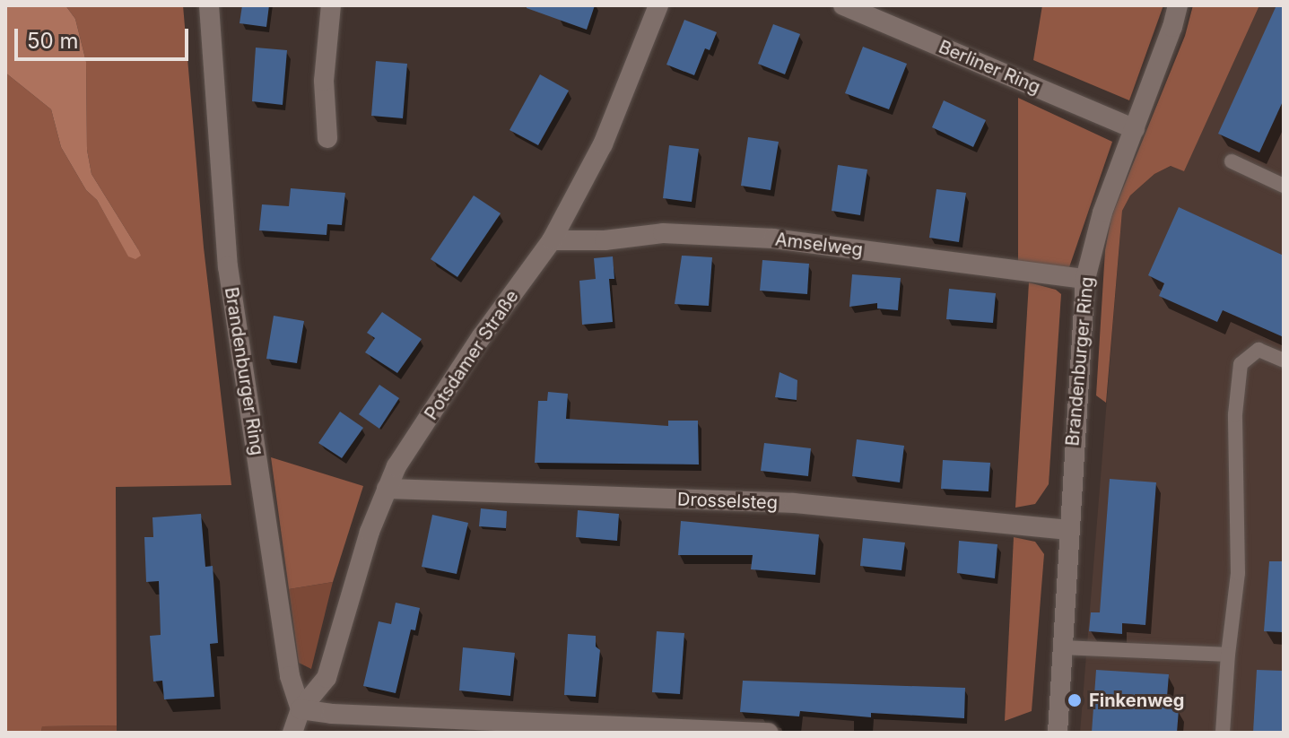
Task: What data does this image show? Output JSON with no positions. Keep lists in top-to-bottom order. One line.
{"streets":{"street":["Berliner Ring","Amselweg","Potsdamer Straße","Brandenburger Ring","Drosselsteg"]},"crossings":[["Berliner Ring","Brandenburger Ring"],["Amselweg","Potsdamer Straße"],["Amselweg","Brandenburger Ring"],["Potsdamer Straße","Brandenburger Ring"],["Potsdamer Straße","Drosselsteg"],["Brandenburger Ring","Drosselsteg"]],"places":["Finkenweg"],"scale_bar":"50 m"}
